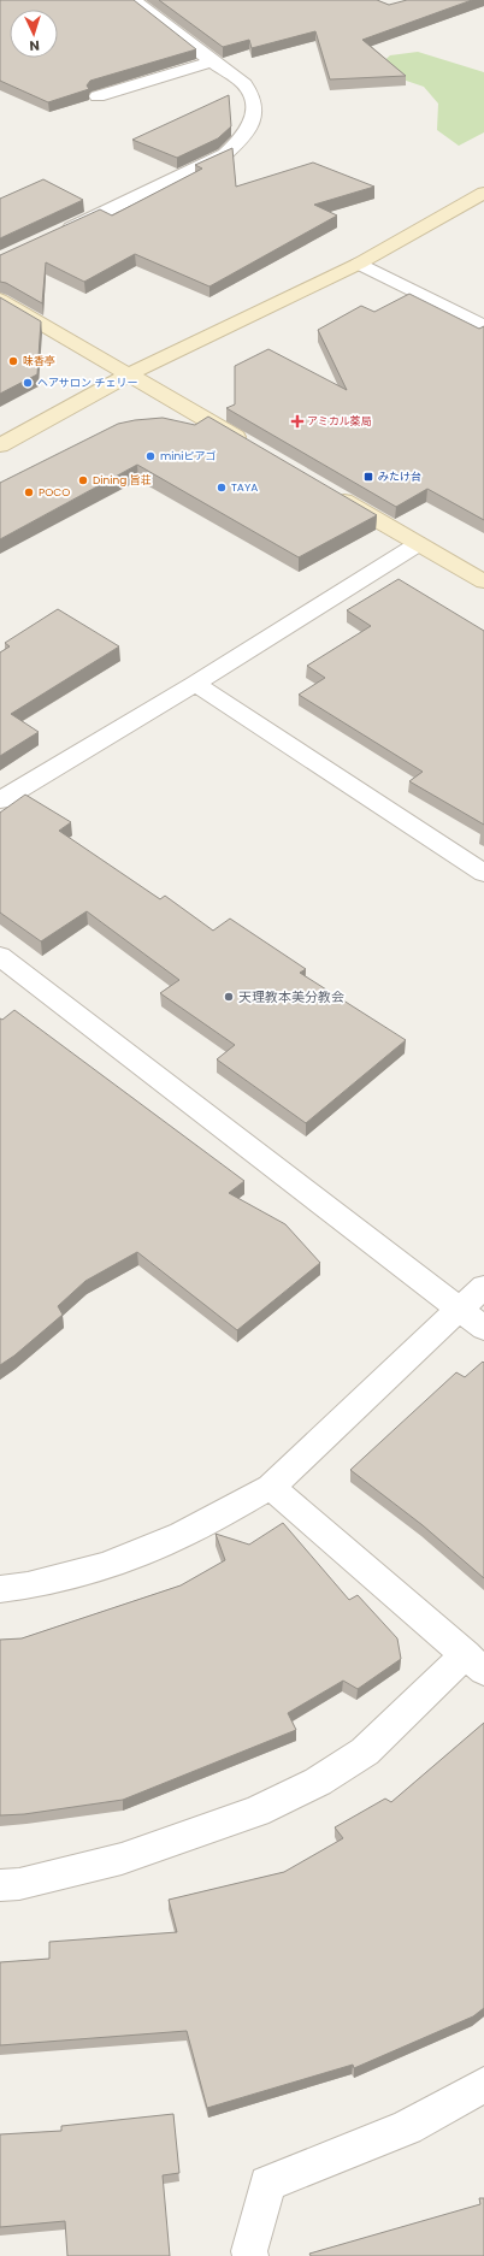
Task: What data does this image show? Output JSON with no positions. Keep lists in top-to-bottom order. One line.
{"places":{"other":["味香亭","ヘアサロン チェリー","miniピアゴ","Dining 旨荘","TAYA","POCO","天理教本美分教会"],"health":["アミカル薬局"],"transit":["みたけ台"]},"north":"bottom"}
